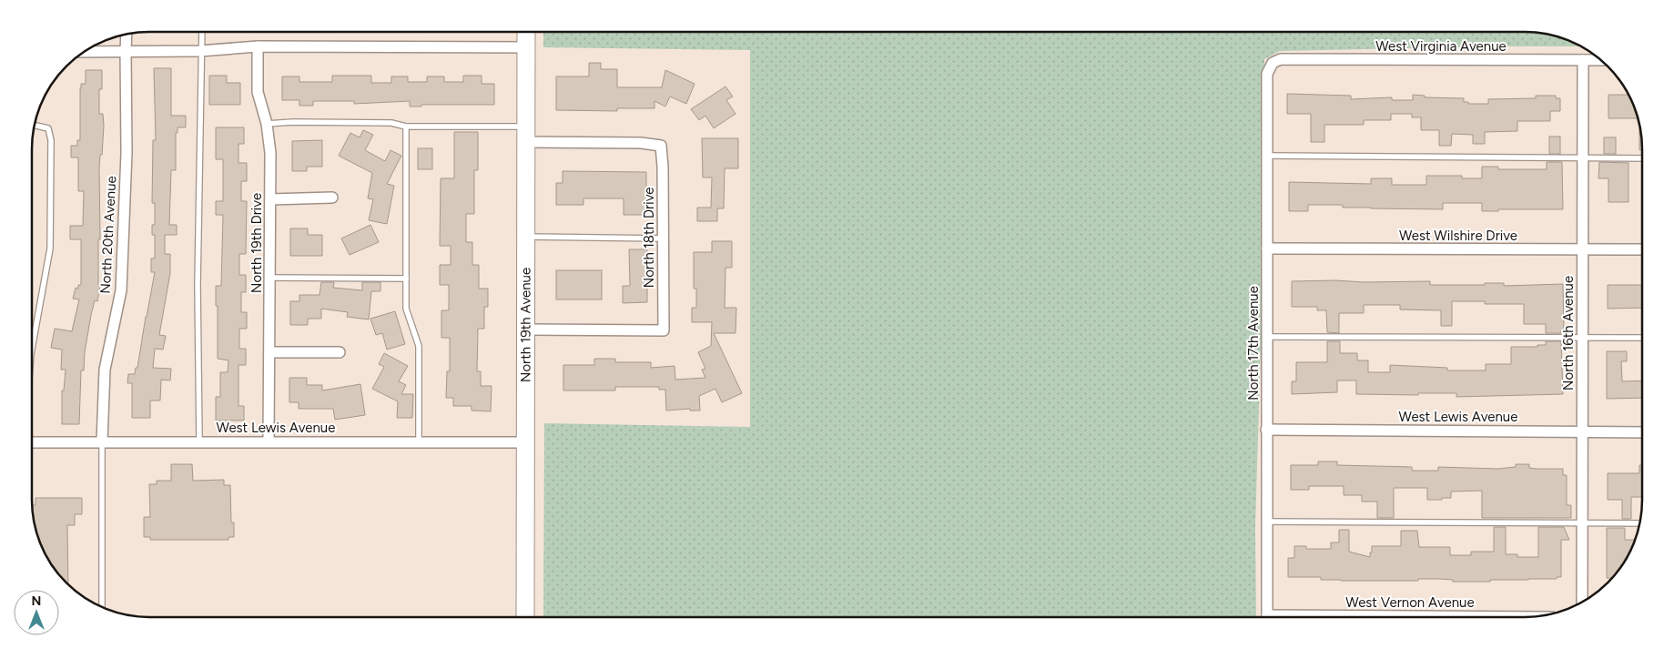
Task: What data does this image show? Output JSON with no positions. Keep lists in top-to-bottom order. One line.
{"streets":{"main road":["North 19th Avenue"],"street":["West Virginia Avenue","North 20th Avenue","West Wilshire Drive","North 18th Drive","North 19th Drive","North 16th Avenue","North 17th Avenue","West Lewis Avenue"]},"crossings":[["West Virginia Avenue","North 16th Avenue"],["West Virginia Avenue","North 17th Avenue"],["North 20th Avenue","West Lewis Avenue"],["West Wilshire Drive","North 16th Avenue"],["West Wilshire Drive","North 17th Avenue"],["North 18th Drive","North 19th Avenue"],["North 19th Drive","West Lewis Avenue"],["North 19th Avenue","West Lewis Avenue"],["North 16th Avenue","West Lewis Avenue"],["North 17th Avenue","West Lewis Avenue"]],"north":"top"}
